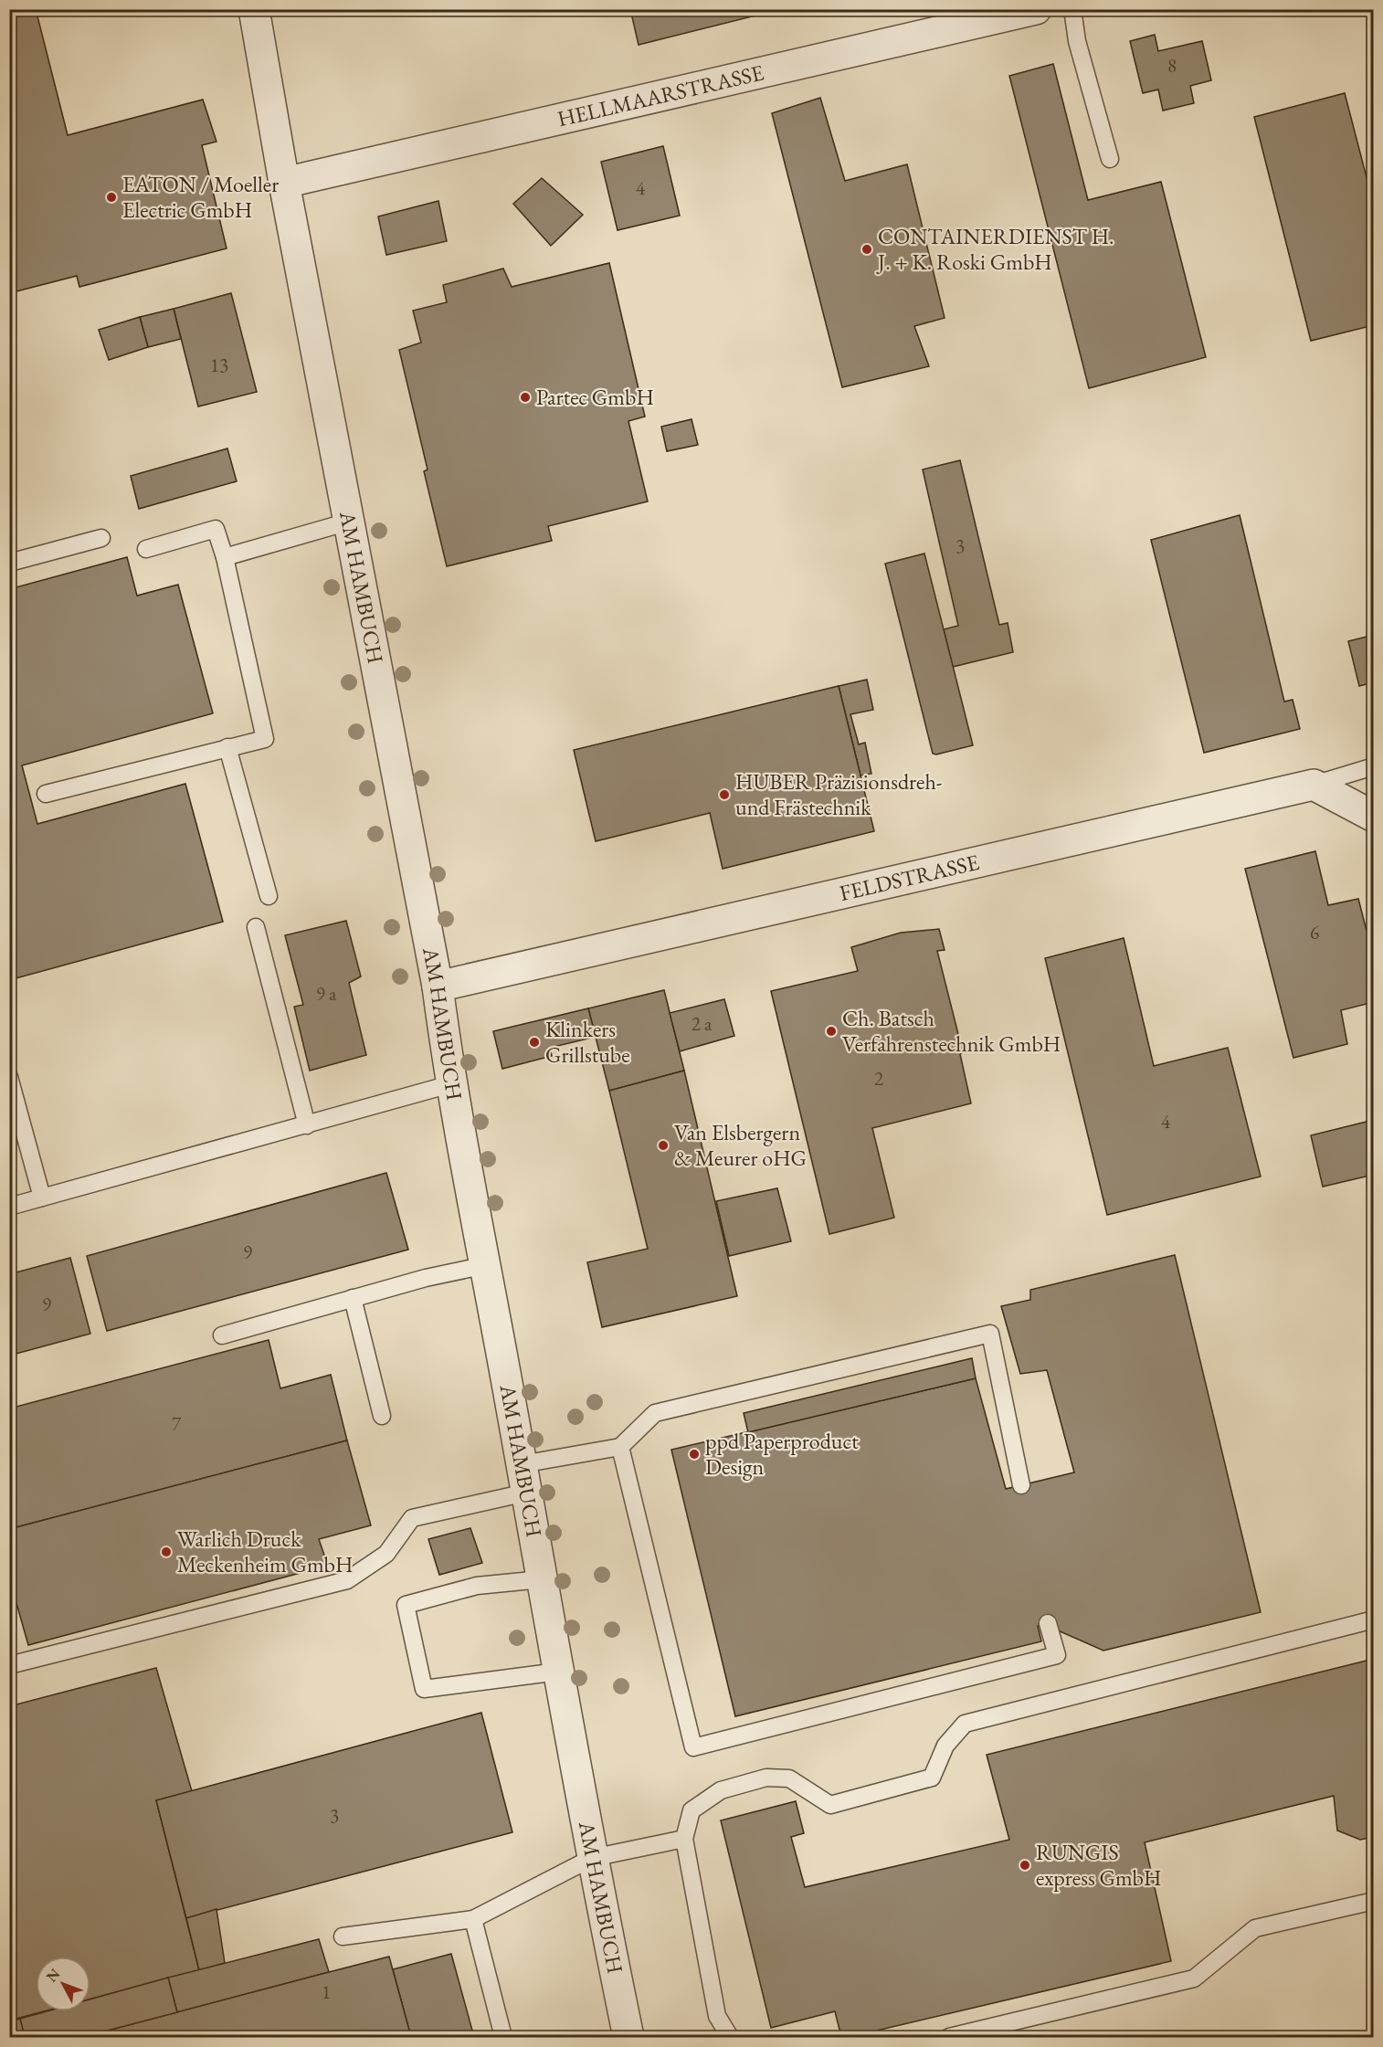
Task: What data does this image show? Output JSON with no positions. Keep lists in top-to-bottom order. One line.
{"streets":{"street":["HELLMAARSTRASSE","AM HAMBUCH","FELDSTRASSE"]},"crossings":[["HELLMAARSTRASSE","AM HAMBUCH"],["AM HAMBUCH","FELDSTRASSE"]],"places":["EATON / Moeller Electric GmbH","CONTAINERDIENST H. J. + K. Roski GmbH","Partec GmbH","HUBER Präzisionsdreh- und Frästechnik","Ch. Batsch Verfahrenstechnik GmbH","Klinkers Grillstube","Van Elsbergern & Meurer oHG","ppd Paperproduct Design","Warlich Druck Meckenheim GmbH","RUNGIS express GmbH"],"house_numbers":["8","4","13","3","6","9 a","2 a","2","4","9","9","7","3","1"],"north":"top left"}
